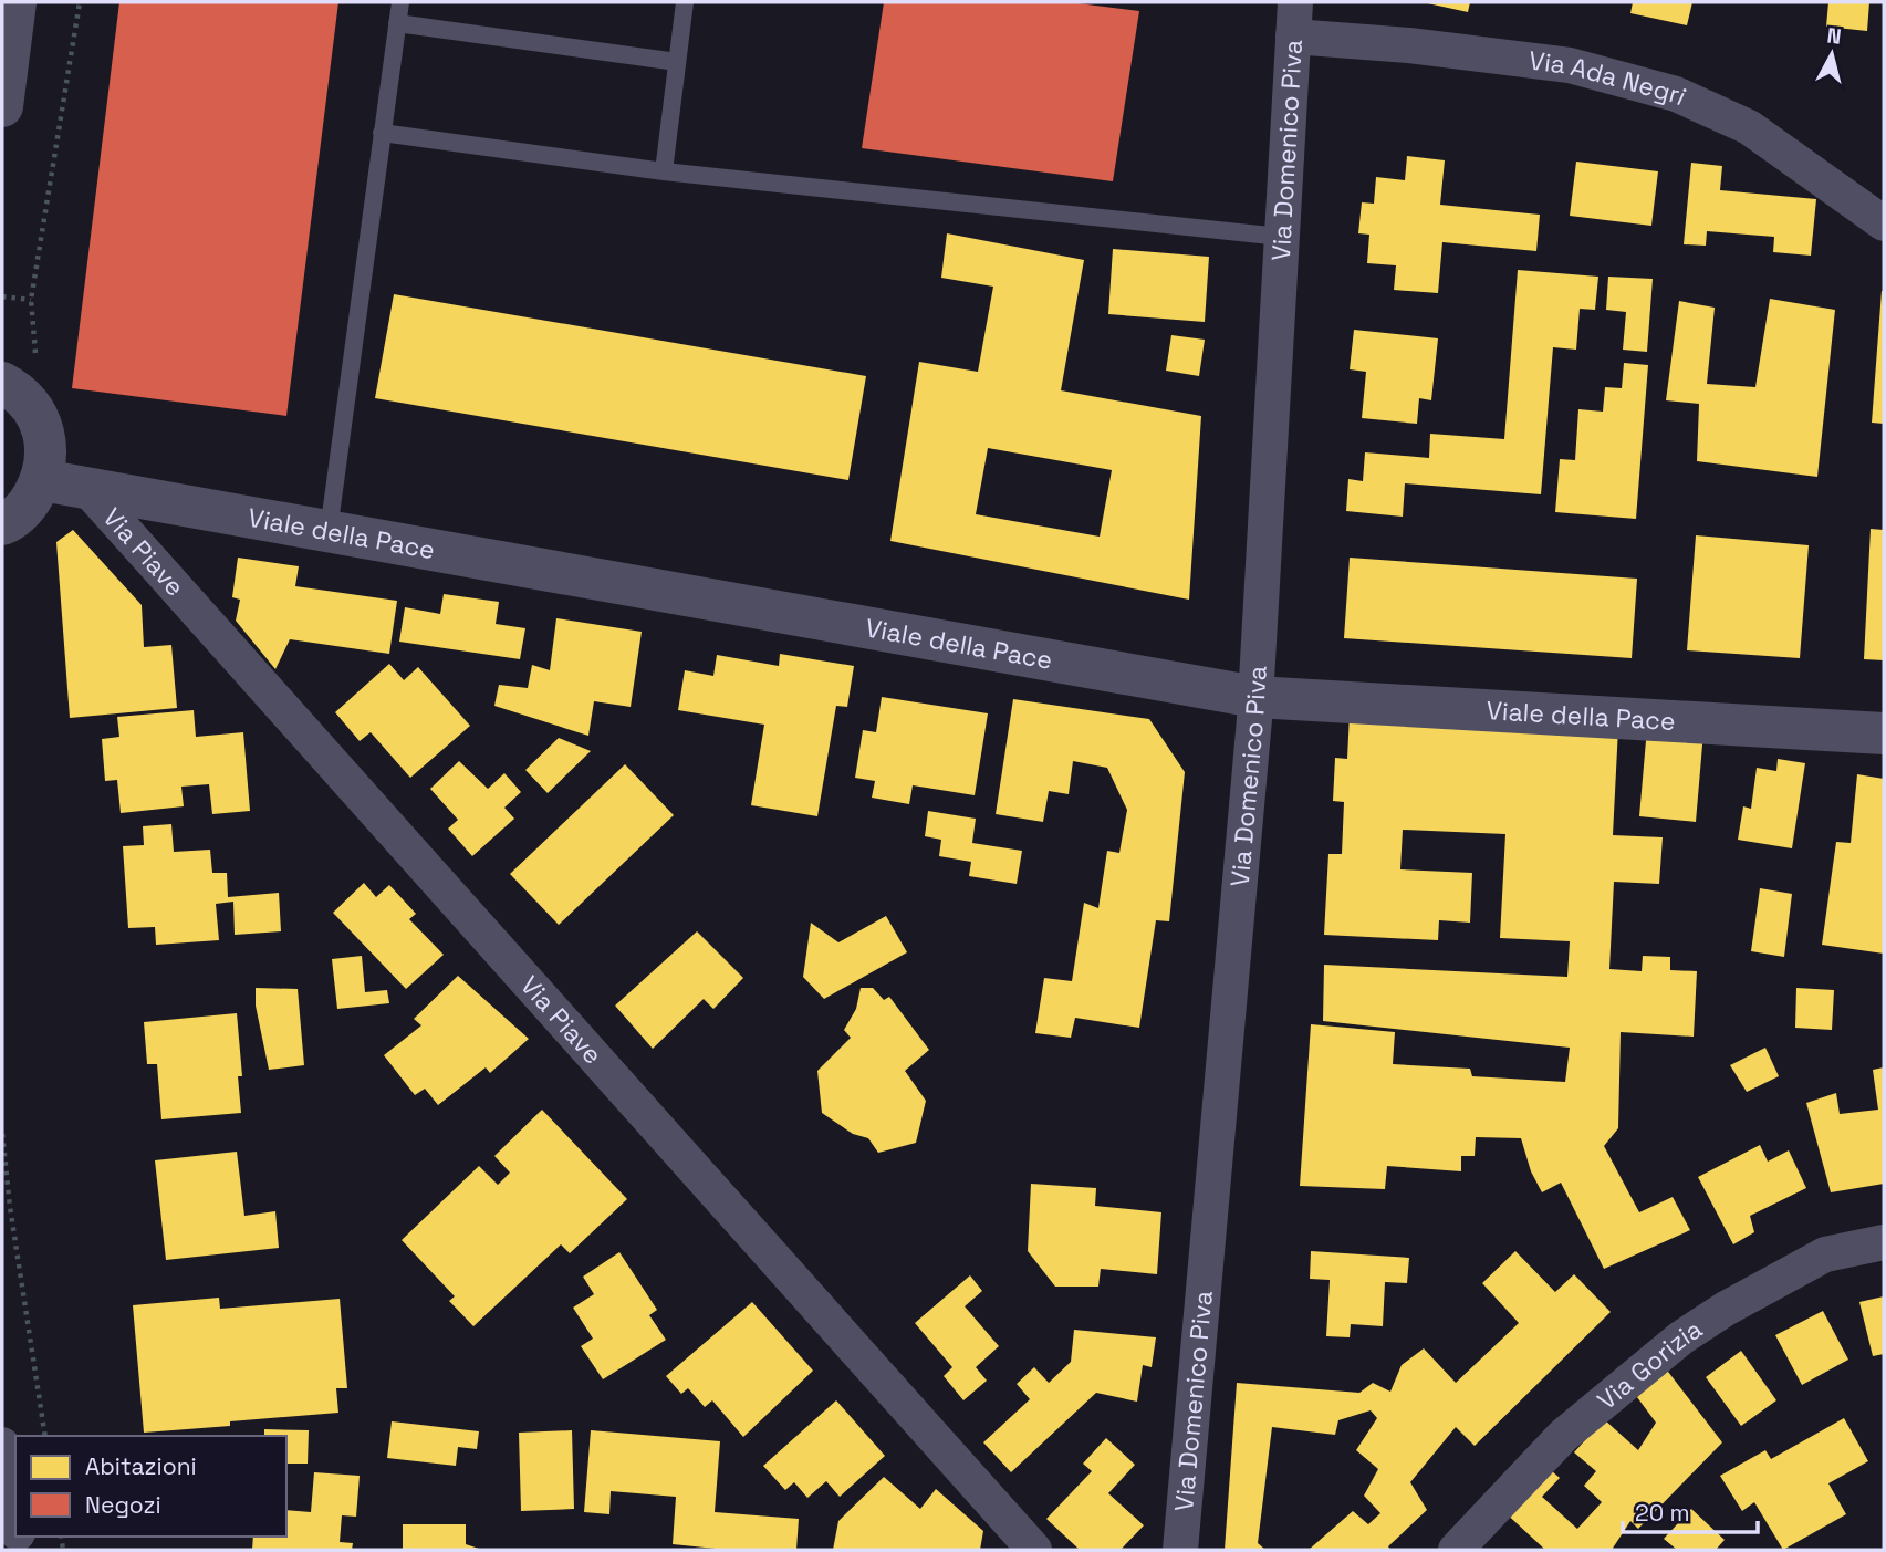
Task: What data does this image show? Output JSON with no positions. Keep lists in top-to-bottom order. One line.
{"streets":{"street":["Via Ada Negri","Via Domenico Piva","Viale della Pace","Via Piave","Via Gorizia"]},"crossings":[["Via Ada Negri","Via Domenico Piva"],["Via Domenico Piva","Viale della Pace"],["Viale della Pace","Via Piave"]],"legend":["Abitazioni","Negozi"],"scale_bar":"20 m","north":"top"}
